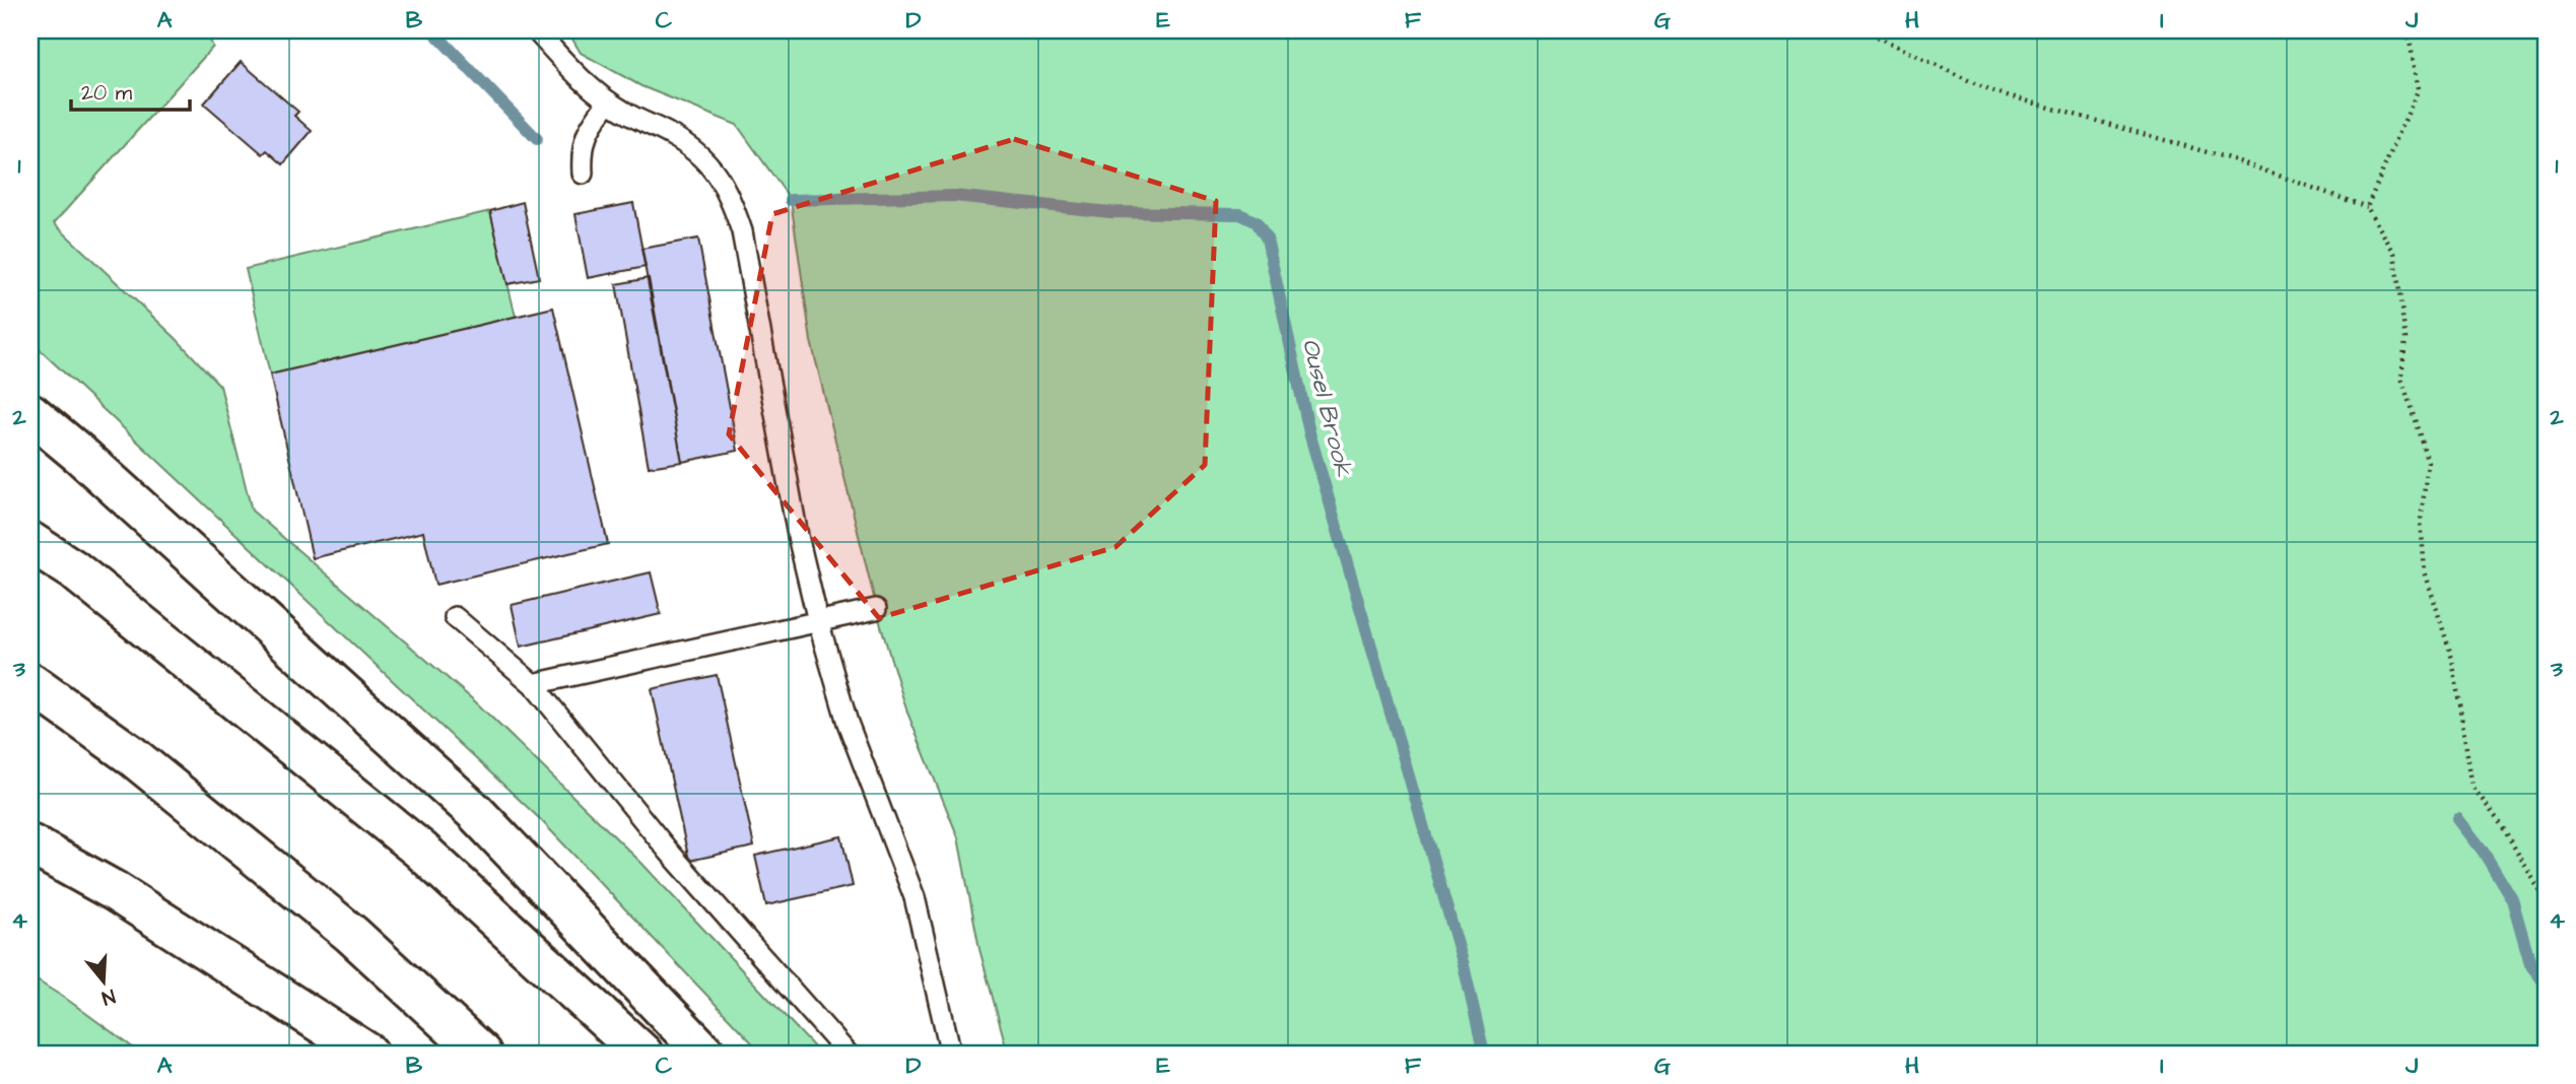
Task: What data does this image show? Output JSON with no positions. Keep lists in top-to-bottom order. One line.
{"water":["Ousel Brook"],"scale_bar":"20 m","north":"bottom","grid":{"columns":["A","B","C","D","E","F","G","H","I","J"],"rows":["1","2","3","4"]}}
